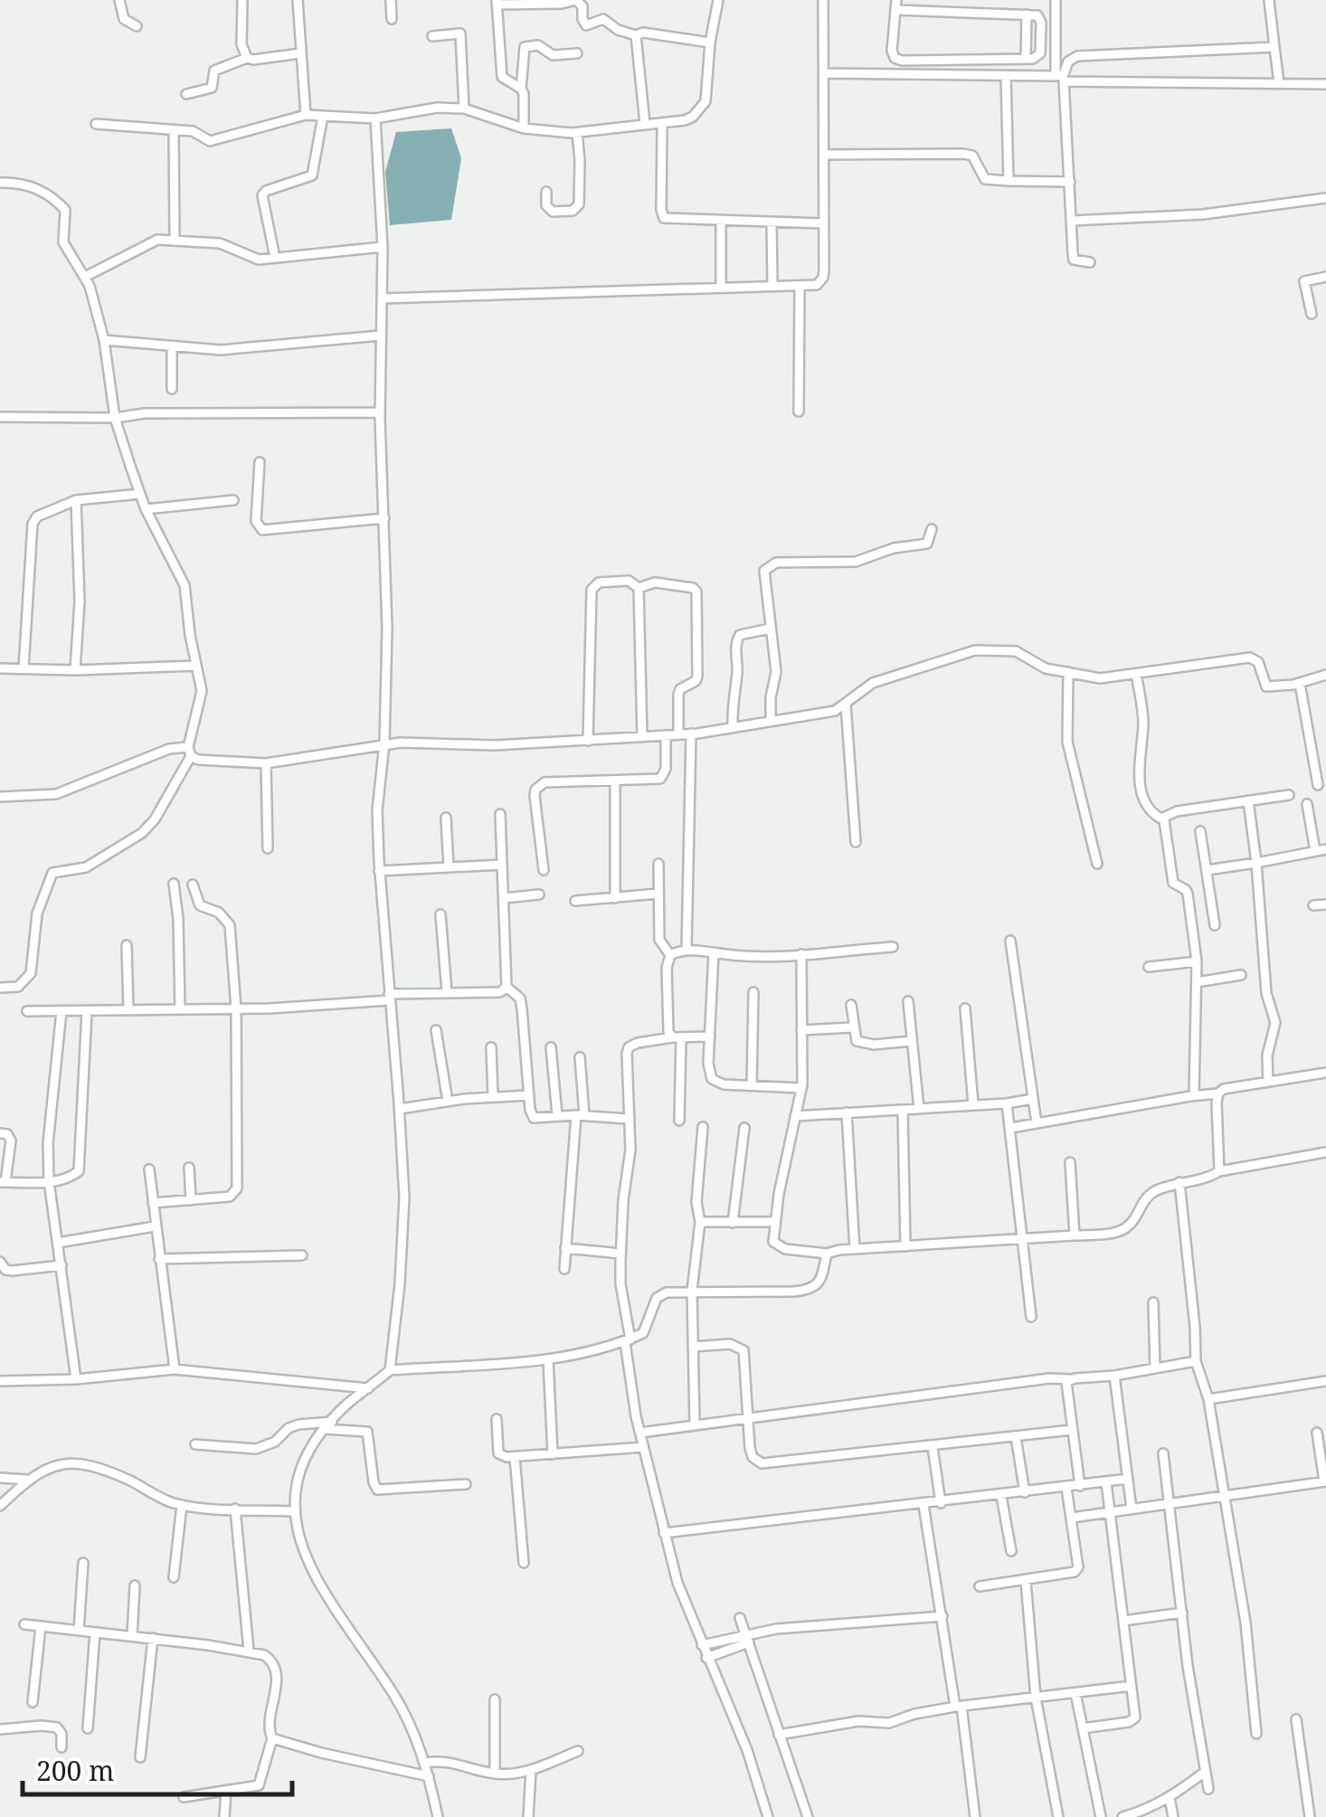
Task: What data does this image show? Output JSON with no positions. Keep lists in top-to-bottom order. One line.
{"scale_bar":"200 m"}
